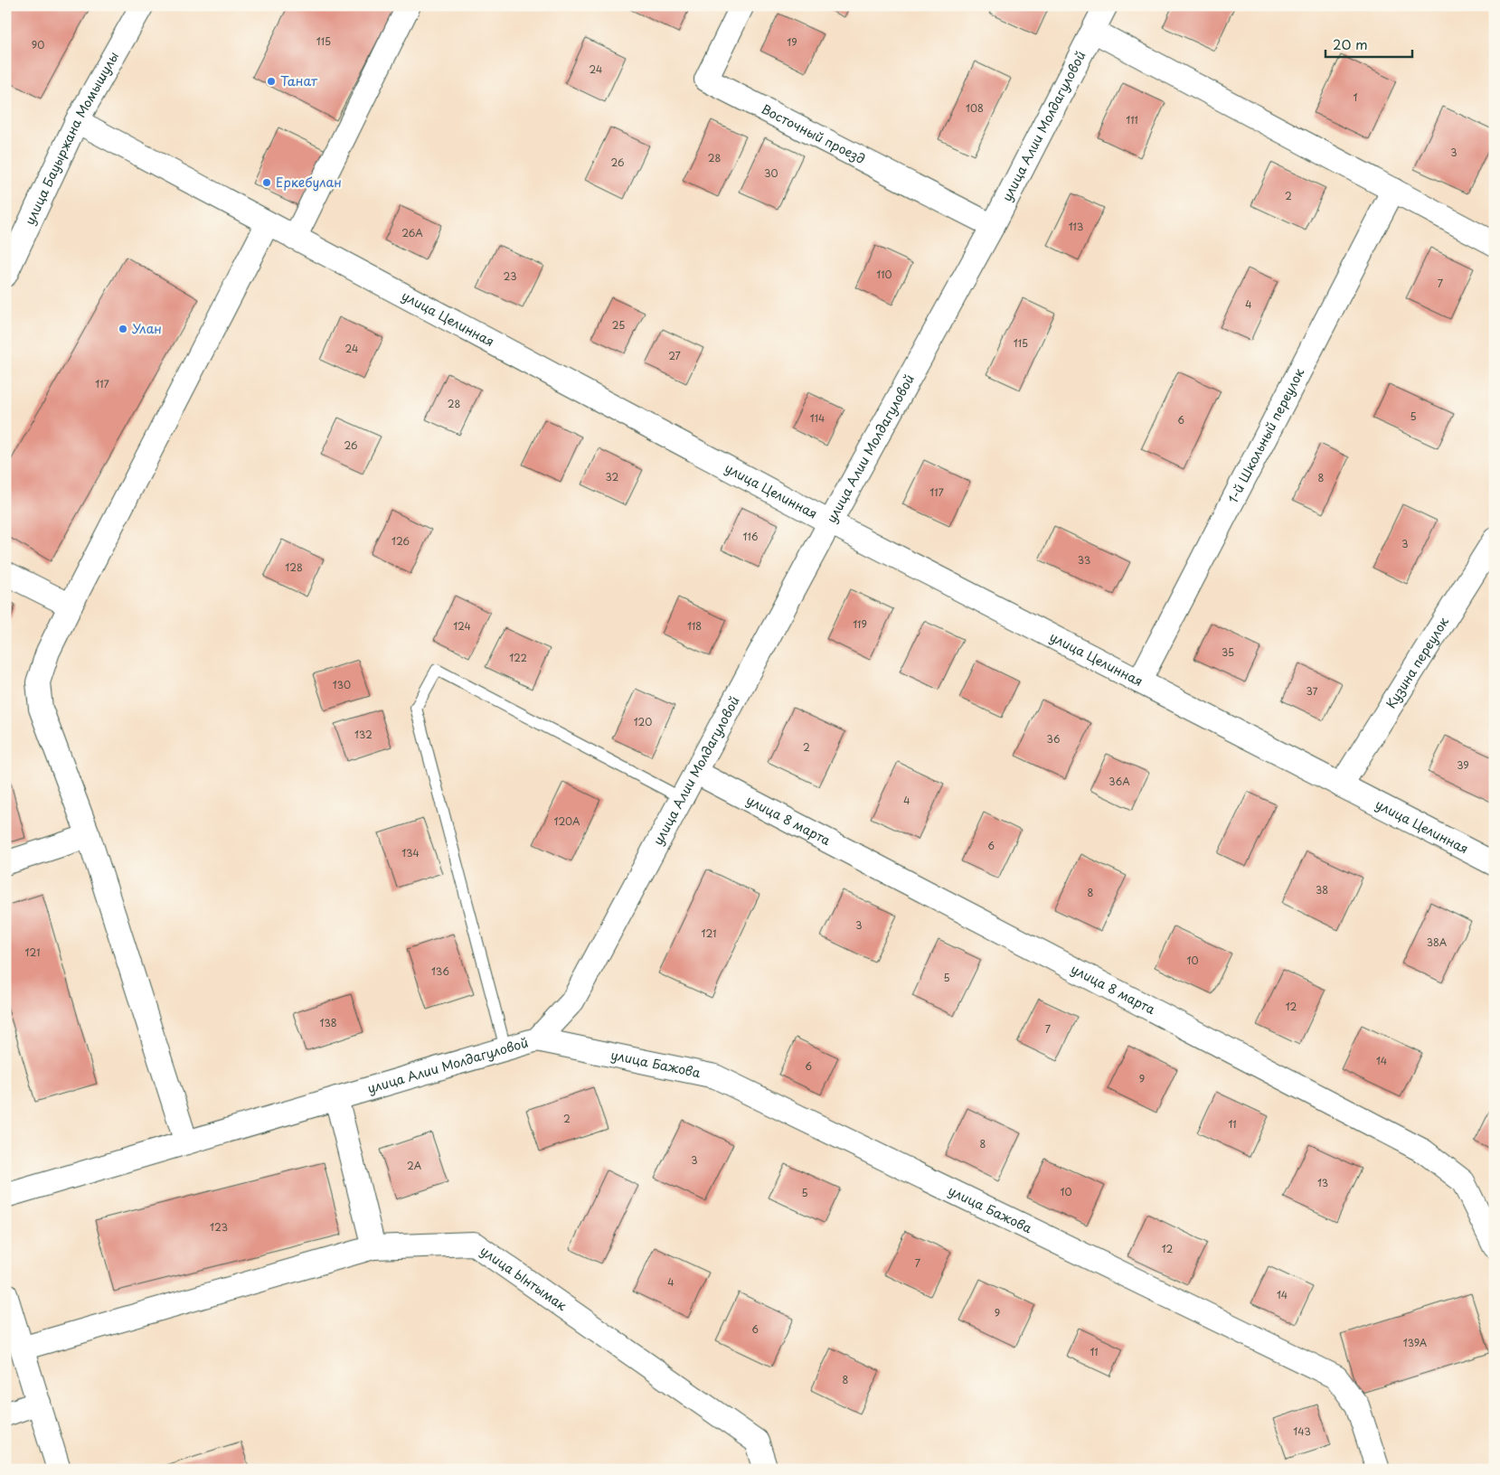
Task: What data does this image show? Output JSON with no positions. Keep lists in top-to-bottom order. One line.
{"streets":{"street":["улица Алии Молдагуловой","Восточный проезд","улица Бауыржана Момышулы","улица Целинная","1-й Школьный переулок","Кузина переулок","улица 8 марта","улица Бажова","улица Ынтымак"]},"crossings":[["улица Алии Молдагуловой","Восточный проезд"],["улица Алии Молдагуловой","улица Целинная"],["улица Алии Молдагуловой","улица 8 марта"],["улица Алии Молдагуловой","улица Бажова"],["улица Бауыржана Момышулы","улица Целинная"],["улица Целинная","1-й Школьный переулок"],["улица Целинная","Кузина переулок"]],"places":["Танат","Еркебулан","Улан"],"house_numbers":["115","19","90","24","1","108","111","3","28","26","30","2","113","26А","110","23","7","4","25","115","24","27","117","28","5","114","6","26","32","8","117","116","126","3","33","128","119","124","118","35","122","130","37","120","132","36","2","39","36А","4","120А","6","134","38","8","3","121","38А","121","10","136","5","12","138","7","14","6","9","2","11","8","3","2А","13","10","5","123","12","7","4","14","9","6","139А","11","8","143"],"scale_bar":"20 m"}
